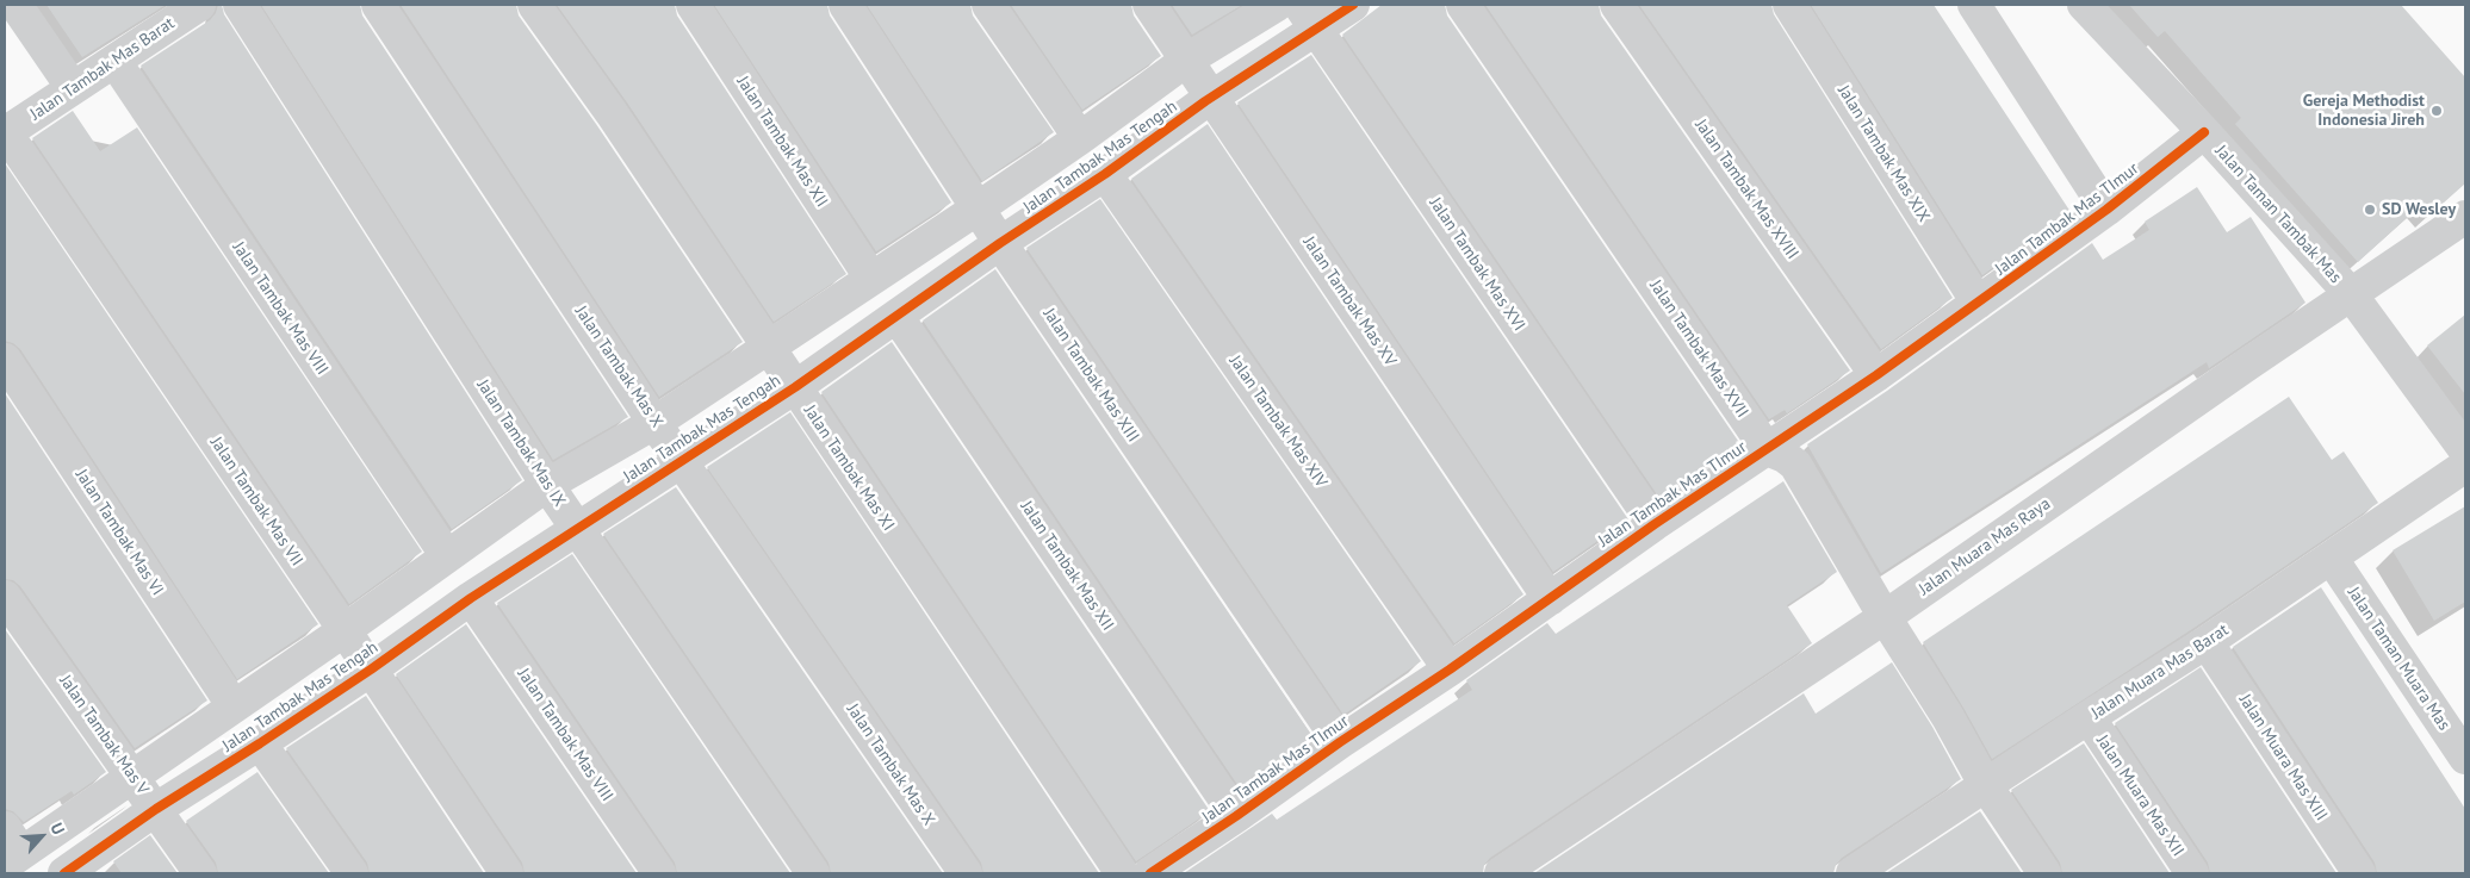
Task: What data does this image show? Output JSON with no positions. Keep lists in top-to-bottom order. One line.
{"streets":{"street":["Jalan Tambak Mas Barat","Jalan Tambak Mas XII","Jalan Tambak Mas XIX","Jalan Tambak Mas Tengah","Jalan Tambak Mas XVIII","Jalan Taman Tambak Mas","Jalan Tambak Mas TImur","Jalan Tambak Mas XVI","Jalan Tambak Mas XV","Jalan Tambak Mas VIII","Jalan Tambak Mas XVII","Jalan Tambak Mas X","Jalan Tambak Mas XIII","Jalan Tambak Mas XIV","Jalan Tambak Mas IX","Jalan Tambak Mas XI","Jalan Tambak Mas VII","Jalan Tambak Mas VI","Jalan Muara Mas Raya","Jalan Taman Muara Mas","Jalan Muara Mas Barat","Jalan Tambak Mas V","Jalan Muara Mas XIII","Jalan Muara Mas XII"]},"crossings":[["Jalan Tambak Mas Barat","Jalan Tambak Mas VIII"],["Jalan Tambak Mas Barat","Jalan Tambak Mas VII"],["Jalan Tambak Mas XII","Jalan Tambak Mas Tengah"],["Jalan Tambak Mas XII","Jalan Tambak Mas TImur"],["Jalan Tambak Mas XIX","Jalan Tambak Mas TImur"],["Jalan Tambak Mas Tengah","Jalan Tambak Mas XVI"],["Jalan Tambak Mas Tengah","Jalan Tambak Mas XV"],["Jalan Tambak Mas Tengah","Jalan Tambak Mas VIII"],["Jalan Tambak Mas Tengah","Jalan Tambak Mas X"],["Jalan Tambak Mas Tengah","Jalan Tambak Mas XIII"],["Jalan Tambak Mas Tengah","Jalan Tambak Mas XIV"],["Jalan Tambak Mas Tengah","Jalan Tambak Mas IX"],["Jalan Tambak Mas Tengah","Jalan Tambak Mas XI"],["Jalan Tambak Mas Tengah","Jalan Tambak Mas VII"],["Jalan Tambak Mas Tengah","Jalan Tambak Mas VI"],["Jalan Tambak Mas Tengah","Jalan Tambak Mas V"],["Jalan Tambak Mas XVIII","Jalan Tambak Mas TImur"],["Jalan Taman Tambak Mas","Jalan Tambak Mas TImur"],["Jalan Taman Tambak Mas","Jalan Muara Mas Raya"],["Jalan Tambak Mas TImur","Jalan Tambak Mas XVI"],["Jalan Tambak Mas TImur","Jalan Tambak Mas XV"],["Jalan Tambak Mas TImur","Jalan Tambak Mas XVII"],["Jalan Tambak Mas TImur","Jalan Tambak Mas XIII"],["Jalan Tambak Mas TImur","Jalan Tambak Mas XIV"],["Jalan Tambak Mas XVII","Jalan Muara Mas Raya"],["Jalan Tambak Mas XVII","Jalan Muara Mas Barat"],["Jalan Taman Muara Mas","Jalan Muara Mas Barat"],["Jalan Muara Mas Barat","Jalan Muara Mas XIII"],["Jalan Muara Mas Barat","Jalan Muara Mas XII"]],"places":["Gereja Methodist Indonesia Jireh","SD Wesley"],"north":"top right"}
